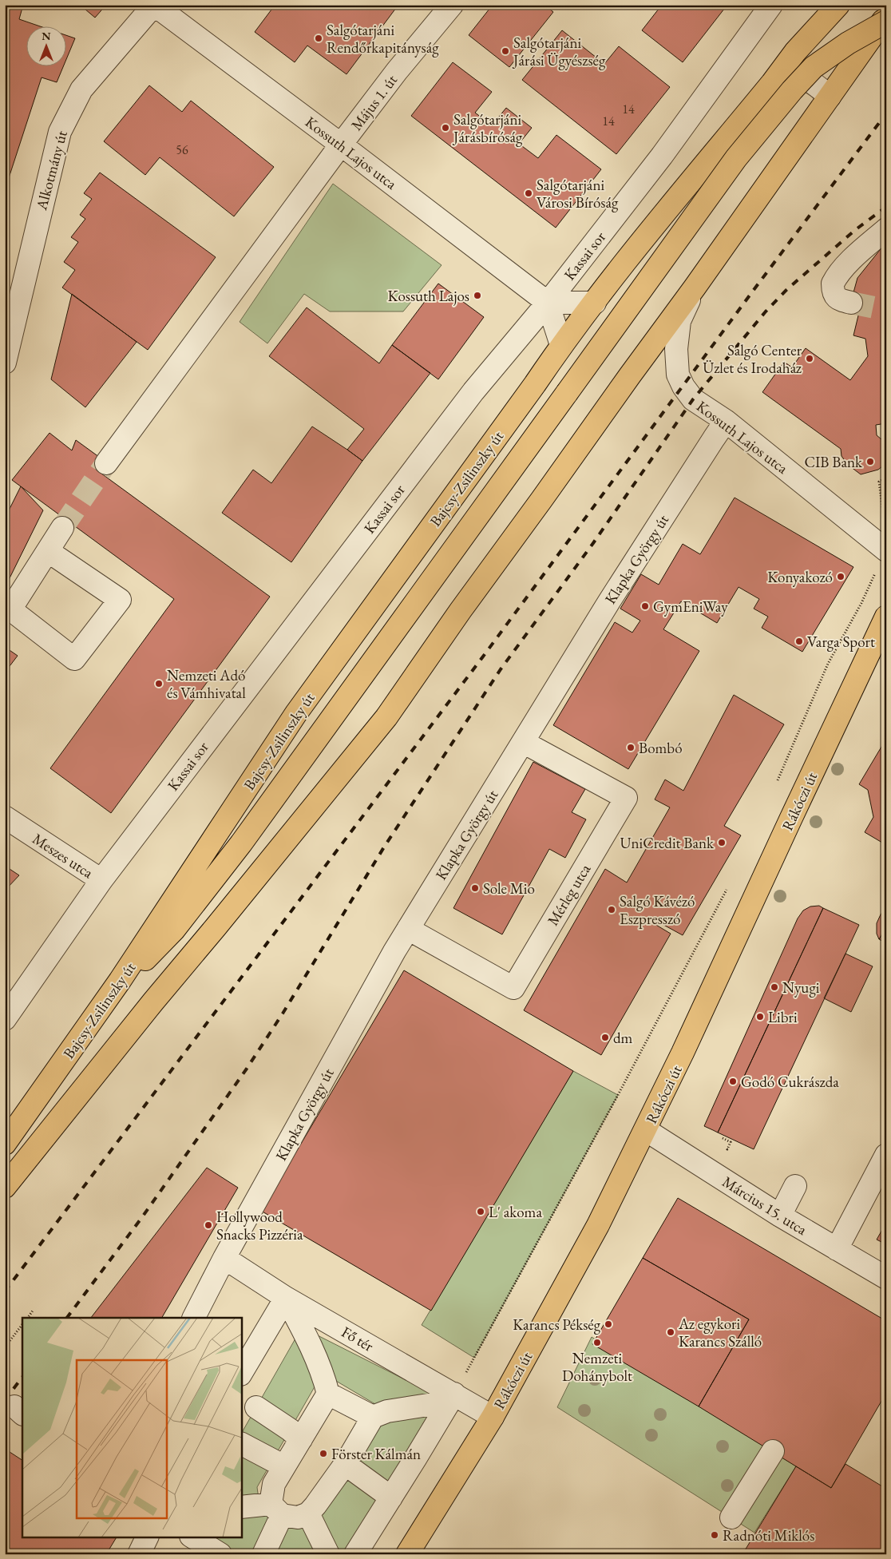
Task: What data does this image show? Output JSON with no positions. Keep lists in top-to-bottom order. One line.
{"streets":{"main road":["Bajcsy-Zsilinszky út","Rákóczi út"],"street":["Május 1. út","Kossuth Lajos utca","Alkotmány út","Kassai sor","Klapka György út","Meszes utca","Mérleg utca","Március 15. utca","Fő tér"]},"crossings":[["Május 1. út","Kossuth Lajos utca"],["Kossuth Lajos utca","Alkotmány út"],["Kossuth Lajos utca","Kassai sor"],["Kossuth Lajos utca","Klapka György út"],["Kassai sor","Meszes utca"],["Klapka György út","Mérleg utca"],["Klapka György út","Fő tér"],["Rákóczi út","Március 15. utca"],["Rákóczi út","Fő tér"]],"places":["Salgótarjáni Rendőrkapitányság","Salgótarjáni Járási Ügyészség","Salgótarjáni Járásbíróság","Salgótarjáni Városi Bíróság","Kossuth Lajos","Salgó Center Üzlet és Irodaház","CIB Bank","Konyakozó","GymEniWay","Varga Sport","Nemzeti Adó és Vámhivatal","Bombó","UniCredit Bank","Sole Mio","Salgó Kávézó Eszpresszó","Nyugi","Libri","dm","Godó Cukrászda","L' akoma","Hollywood Snacks Pizzéria","Karancs Pékség","Az egykori Karancs Szálló","Nemzeti Dohánybolt","Förster Kálmán","Radnóti Miklós"],"house_numbers":["14","14","56"],"north":"top"}
